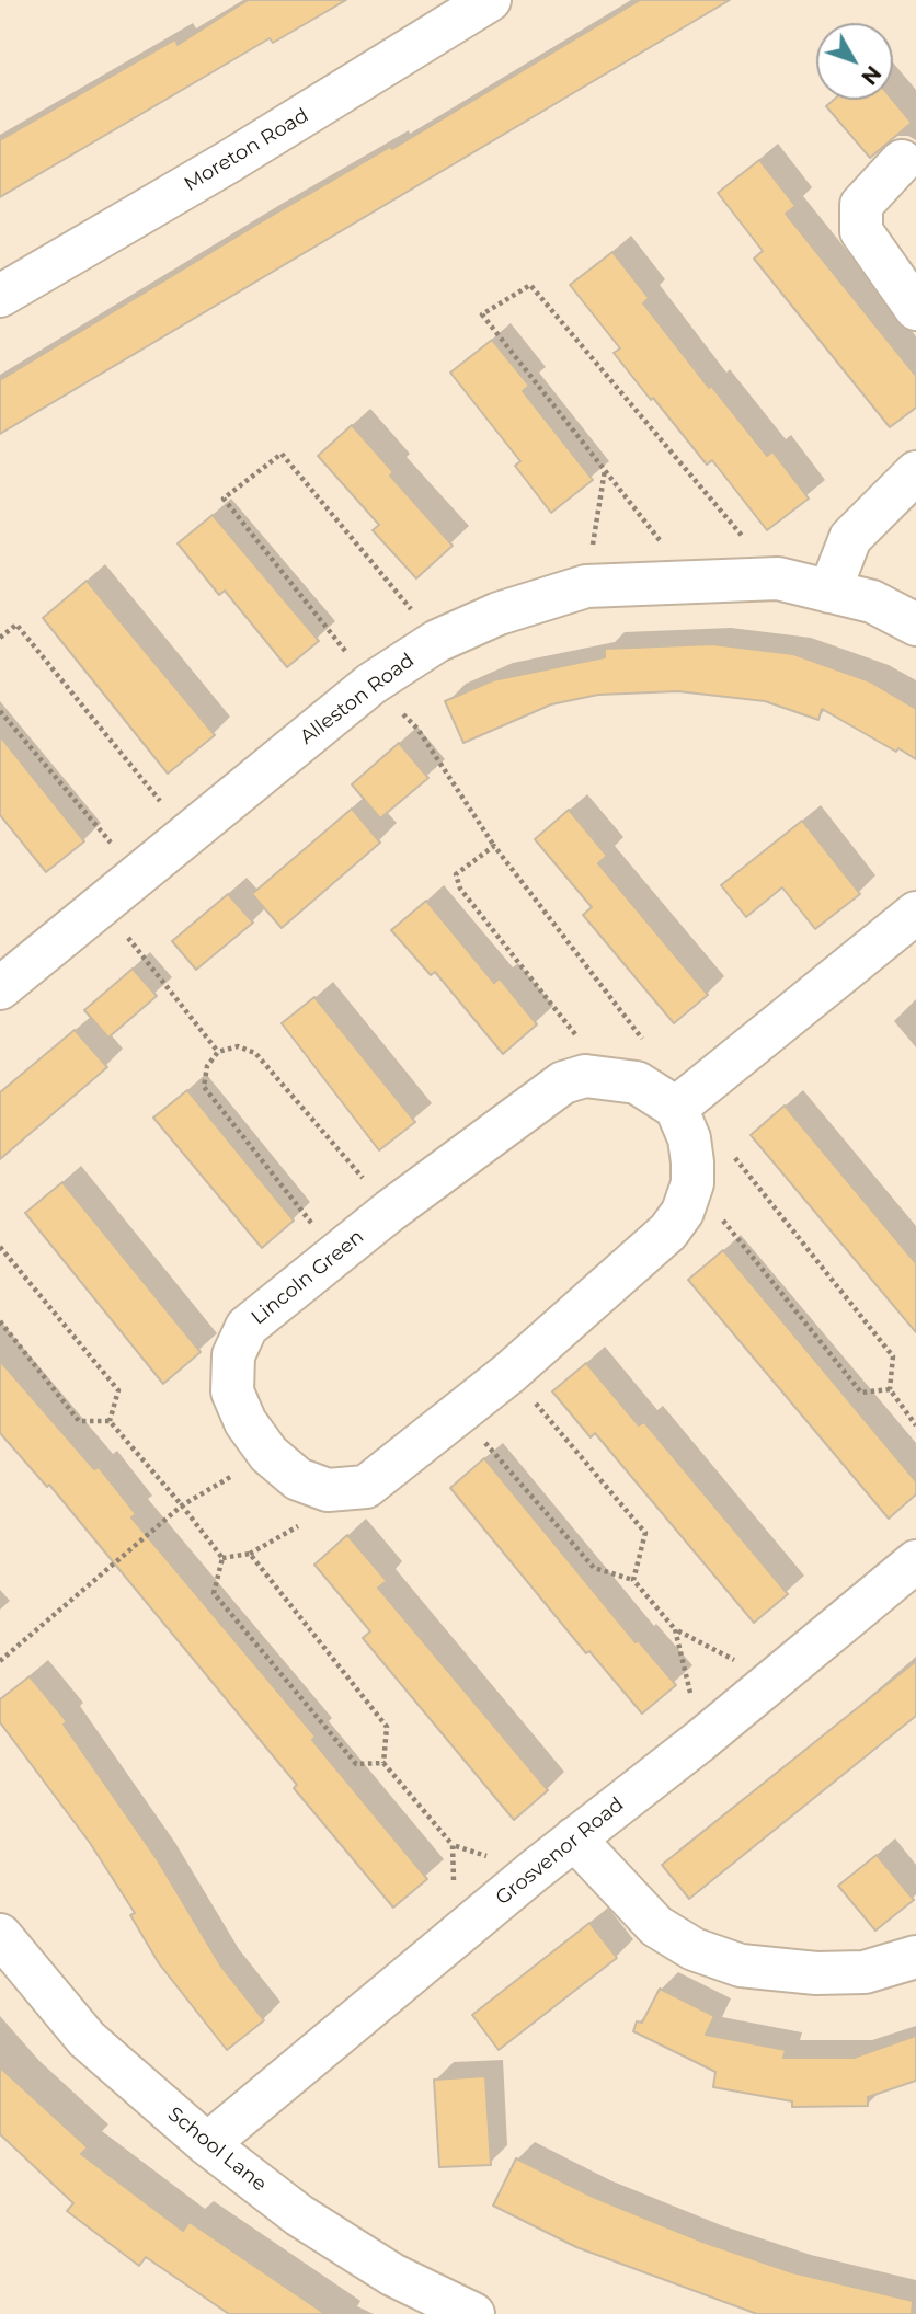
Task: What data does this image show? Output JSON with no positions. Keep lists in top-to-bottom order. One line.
{"streets":{"street":["Moreton Road","Alleston Road","Lincoln Green","Grosvenor Road","School Lane"]},"crossings":[["Grosvenor Road","School Lane"]],"north":"bottom right"}
